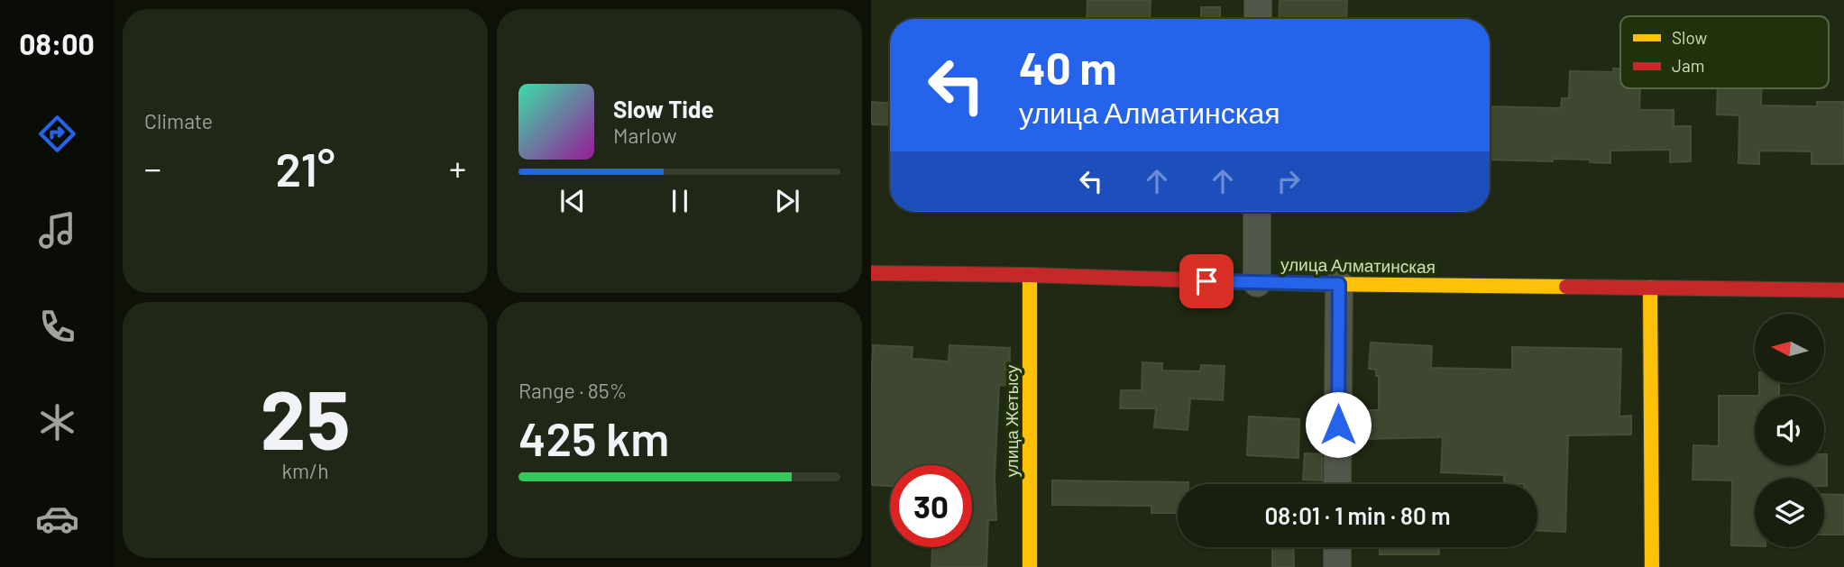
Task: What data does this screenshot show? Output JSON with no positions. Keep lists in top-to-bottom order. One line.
{"streets":{"street":["улица Алматинская","улица Жетысу"]},"crossings":[["улица Алматинская","улица Жетысу"]],"legend":["Slow","Jam"],"north":"left","page":{"tabs":"08:00","tile":["Climate",["25","km/h"],["Range · 85%","425 km"]],"turn":["40 m","улица Алматинская"],"song":["Slow Tide","Marlow"],"heat":["−","21°","+"],"limit":"30","trip":"08:01 · 1 min · 80 m"}}
